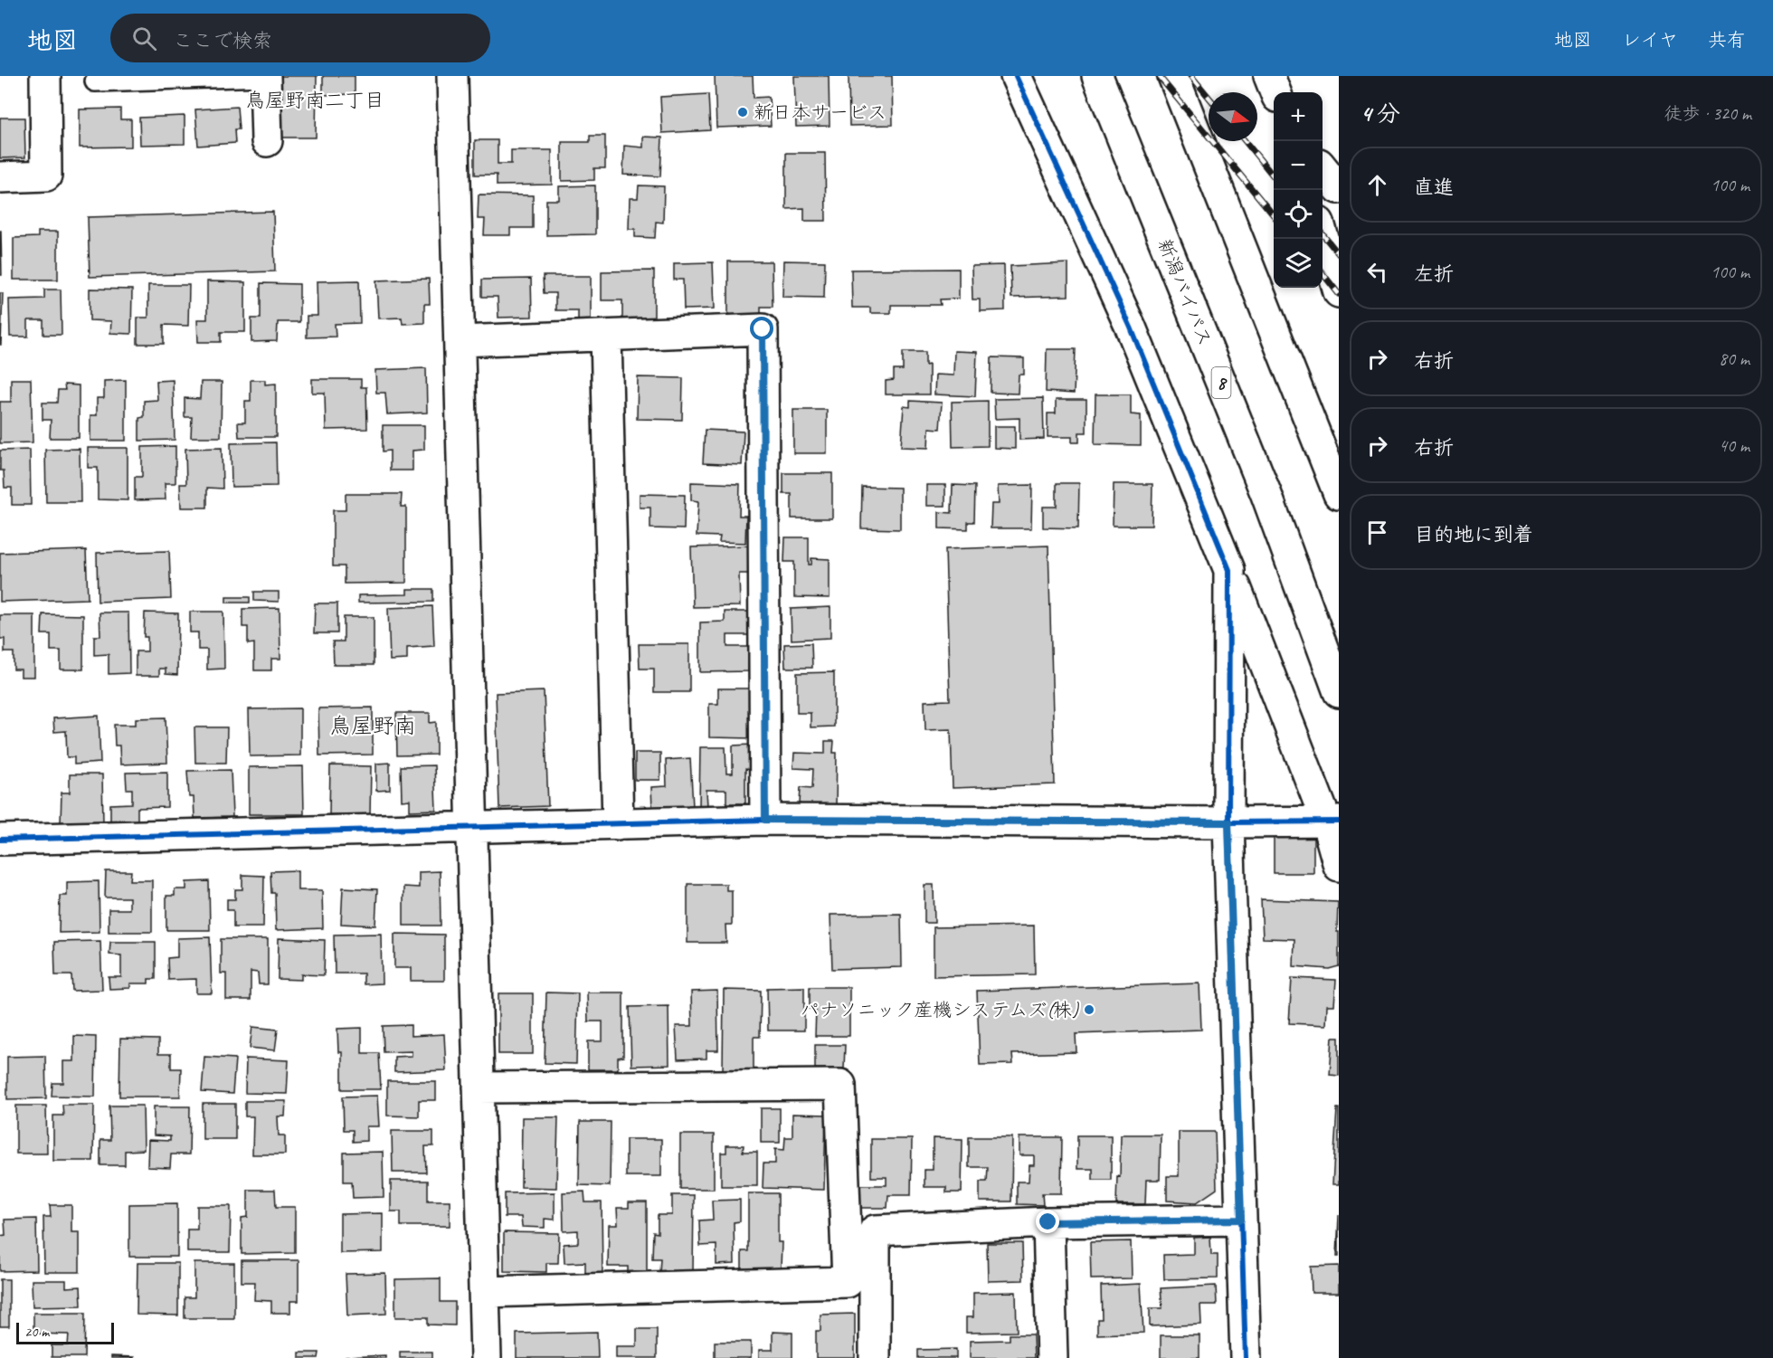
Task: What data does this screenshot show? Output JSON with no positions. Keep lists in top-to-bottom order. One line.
{"streets":{"main road":["新潟バイパス","8"]},"districts":["鳥屋野南二丁目","鳥屋野南"],"places":["新日本サービス","パナソニック産機システムズ(株)"],"scale_bar":"20 m","north":"right","page":{"header":"地図","search":"ここで検索","nav":["地図","レイヤ","共有"],"heading":["4 分","徒歩 · 320 m"],"map_buttons":["+","−"],"list":[["直進","100 m"],["左折","100 m"],["右折","80 m"],["右折","40 m"],"目的地に到着"],"scale":"20 m"}}
